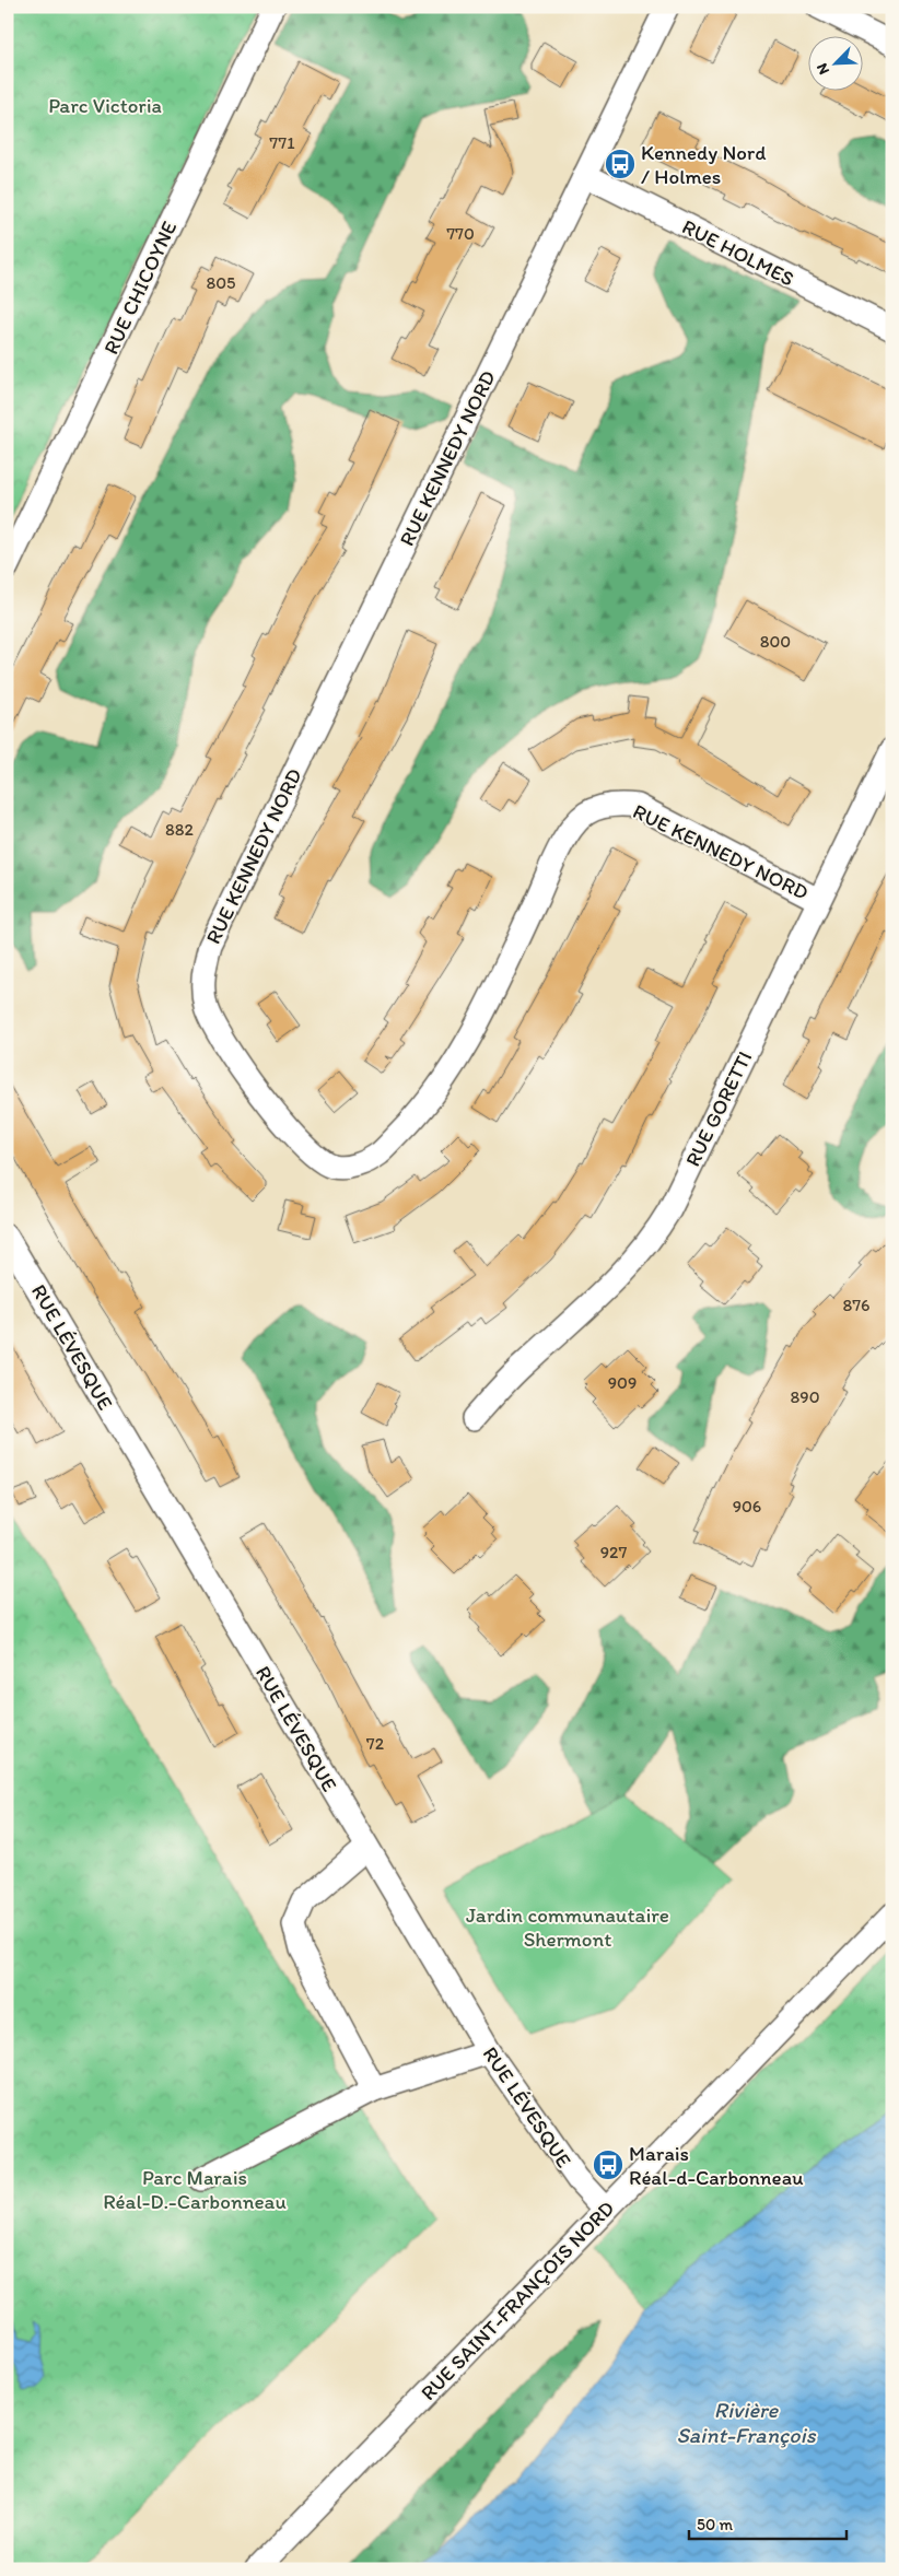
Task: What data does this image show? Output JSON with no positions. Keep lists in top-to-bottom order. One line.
{"streets":{"street":["RUE HOLMES","RUE CHICOYNE","RUE KENNEDY NORD","RUE GORETTI","RUE LÉVESQUE","RUE SAINT-FRANÇOIS NORD"]},"crossings":[["RUE HOLMES","RUE KENNEDY NORD"],["RUE KENNEDY NORD","RUE GORETTI"],["RUE LÉVESQUE","RUE SAINT-FRANÇOIS NORD"]],"water":["Rivière Saint-François"],"parks":["Parc Victoria","Jardin communautaire Shermont","Parc Marais Réal-D.-Carbonneau"],"places":{"bus stop":["Kennedy Nord / Holmes","Marais Réal-d-Carbonneau"]},"house_numbers":["771","770","805","800","882","876","909","890","906","927","72"],"scale_bar":"50 m","north":"bottom left"}
